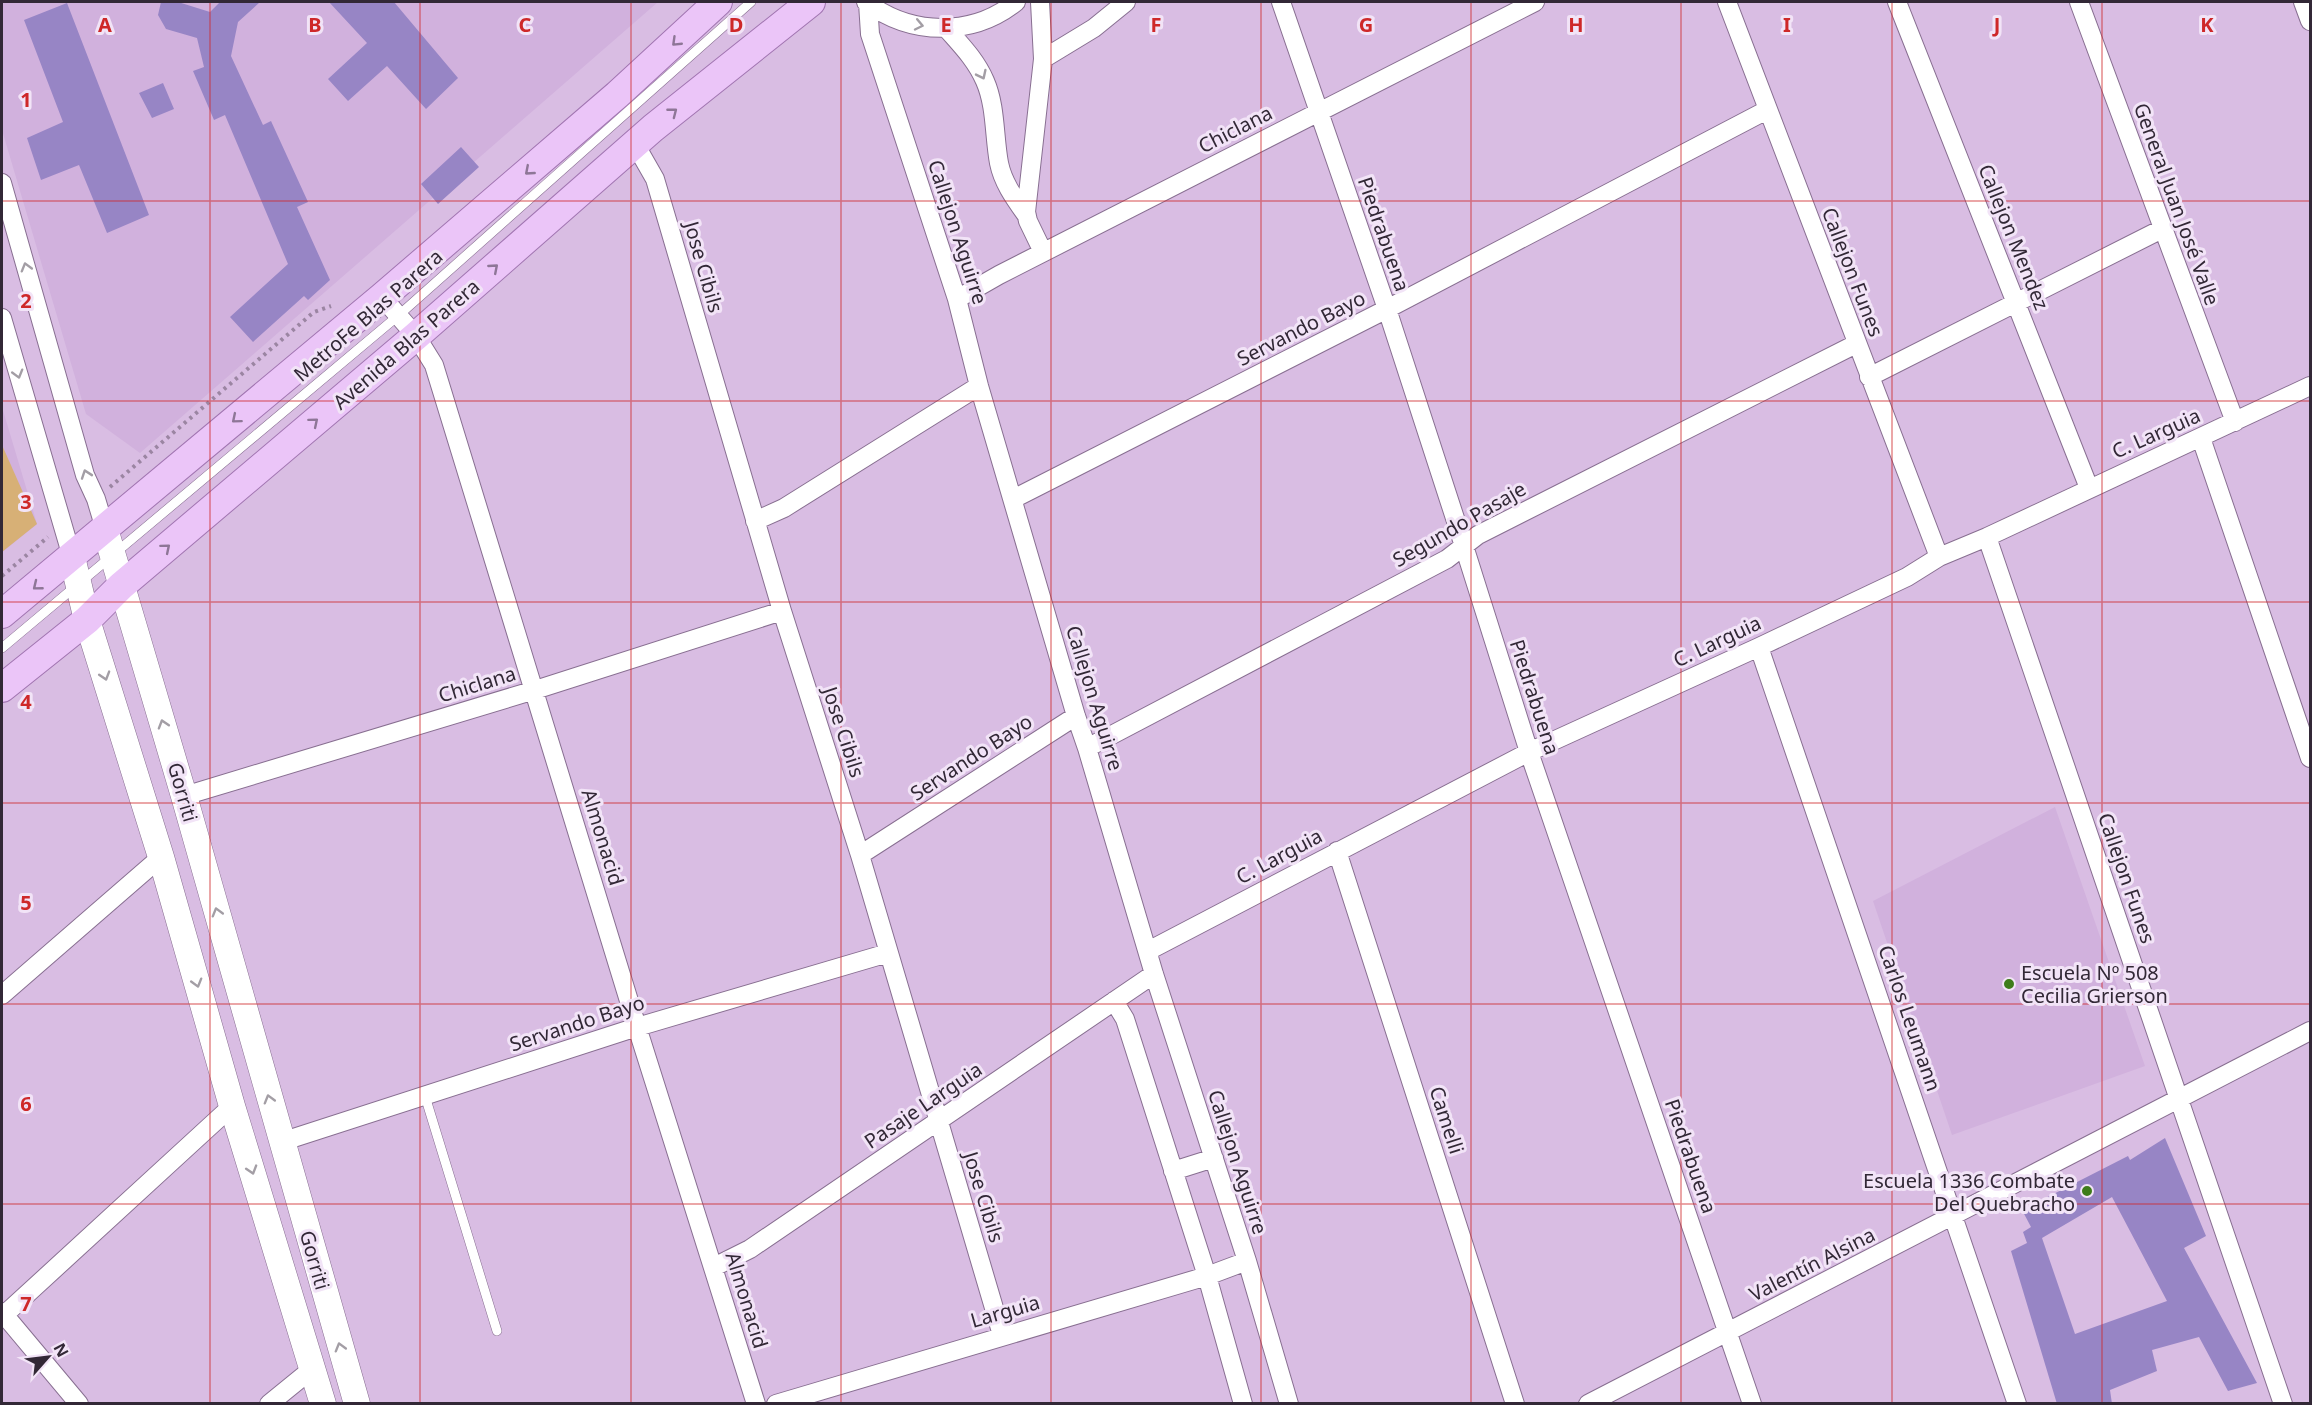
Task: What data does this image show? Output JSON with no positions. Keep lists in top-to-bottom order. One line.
{"streets":{"main road":["Avenida Blas Parera","Gorriti"],"street":["Chiclana","General Juan José Valle","Callejon Aguirre","Piedrabuena","Callejon Mendez","Jose Cibils","Callejon Funes","Servando Bayo","C. Larguia","Segundo Pasaje","Almonacid","Carlos Leumann","Pasaje Larguia","Camelli","Valentín Alsina","Larguia"],"lane":["MetroFe Blas Parera"]},"crossings":[["Chiclana","Callejon Aguirre"],["Chiclana","Piedrabuena"],["Chiclana","Jose Cibils"],["Chiclana","Gorriti"],["Chiclana","Almonacid"],["General Juan José Valle","C. Larguia"],["Callejon Aguirre","Servando Bayo"],["Callejon Aguirre","C. Larguia"],["Callejon Aguirre","Segundo Pasaje"],["Callejon Aguirre","Pasaje Larguia"],["Callejon Aguirre","Larguia"],["Piedrabuena","Servando Bayo"],["Piedrabuena","C. Larguia"],["Piedrabuena","Segundo Pasaje"],["Piedrabuena","Valentín Alsina"],["Callejon Mendez","C. Larguia"],["Jose Cibils","Servando Bayo"],["Jose Cibils","Avenida Blas Parera"],["Jose Cibils","Pasaje Larguia"],["Jose Cibils","Larguia"],["Callejon Funes","Servando Bayo"],["Callejon Funes","C. Larguia"],["Callejon Funes","Segundo Pasaje"],["Callejon Funes","Valentín Alsina"],["MetroFe Blas Parera","Avenida Blas Parera"],["MetroFe Blas Parera","Gorriti"],["MetroFe Blas Parera","Almonacid"],["Servando Bayo","Gorriti"],["Servando Bayo","Almonacid"],["Avenida Blas Parera","Gorriti"],["Avenida Blas Parera","Almonacid"],["C. Larguia","Carlos Leumann"],["C. Larguia","Camelli"],["Almonacid","Pasaje Larguia"],["Carlos Leumann","Valentín Alsina"]],"places":["Escuela Nº 508 Cecilia Grierson","Escuela 1336 Combate Del Quebracho"],"north":"top right","grid":{"columns":["A","B","C","D","E","F","G","H","I","J","K"],"rows":["1","2","3","4","5","6","7"]}}
